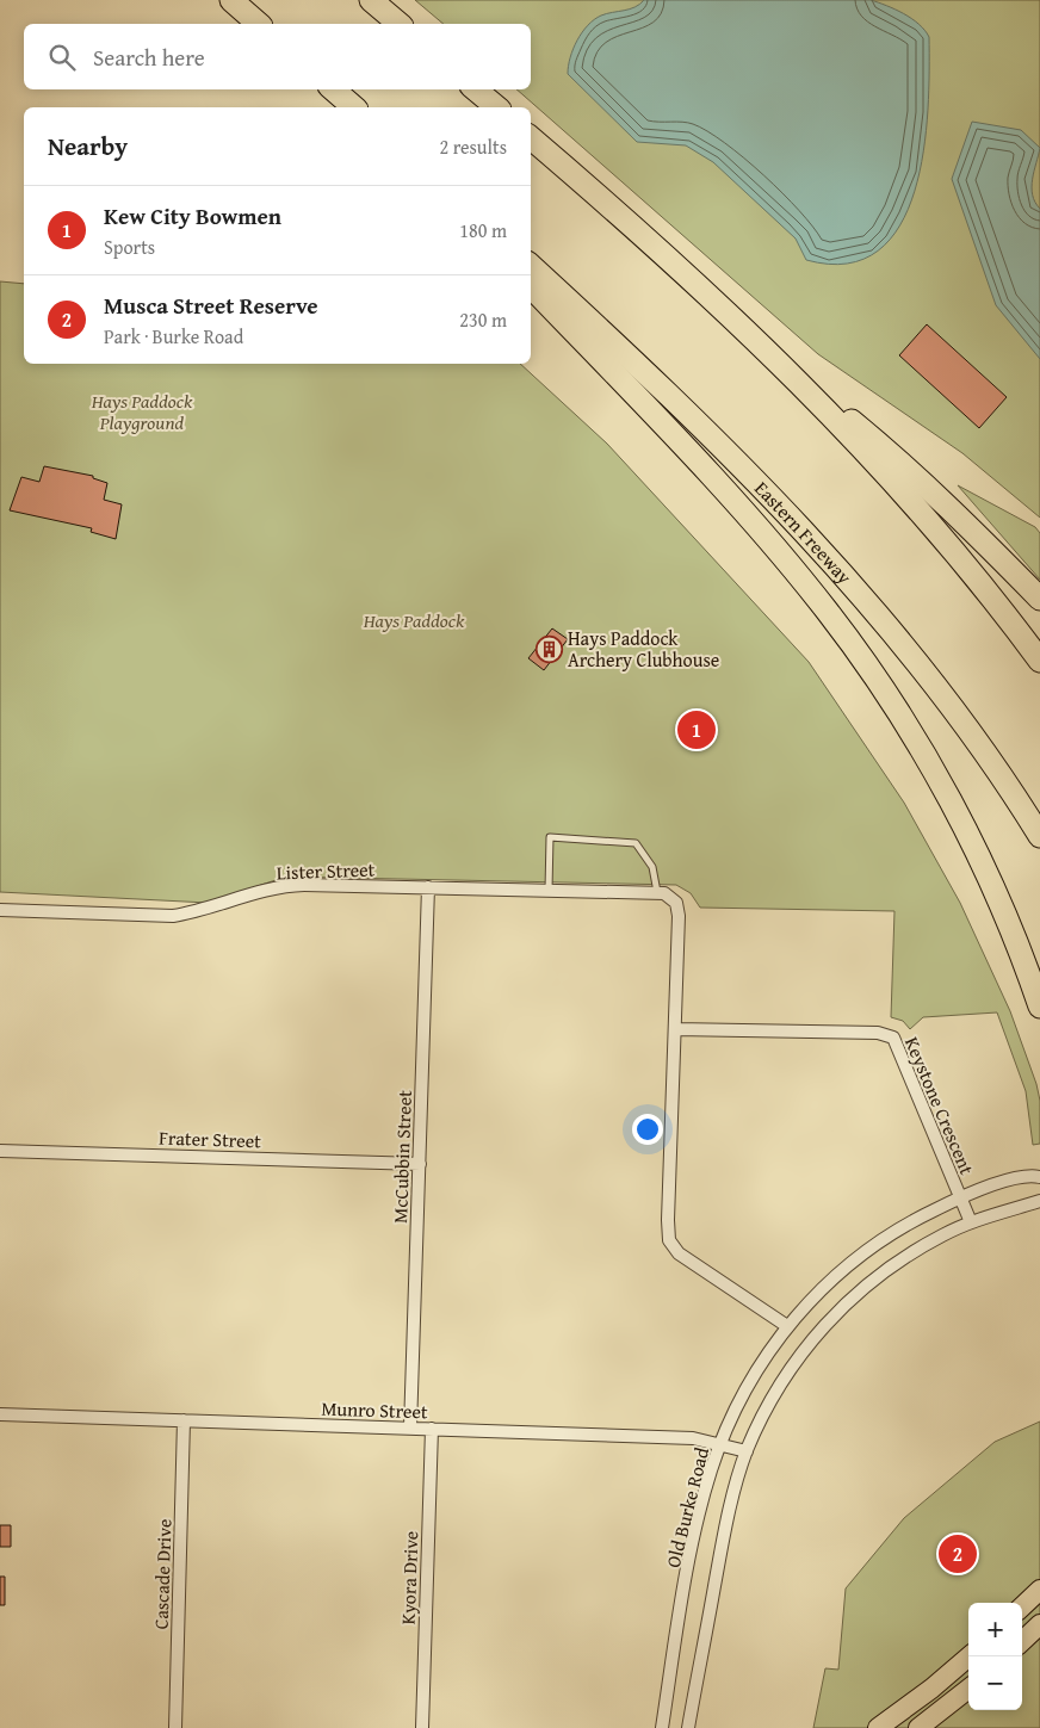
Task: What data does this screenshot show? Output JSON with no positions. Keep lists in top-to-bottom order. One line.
{"streets":{"highway":["Eastern Freeway"],"street":["Lister Street","Keystone Crescent","Frater Street","McCubbin Street","Munro Street","Old Burke Road","Cascade Drive","Kyora Drive"]},"crossings":[["Lister Street","McCubbin Street"],["Keystone Crescent","Old Burke Road"],["Frater Street","McCubbin Street"],["McCubbin Street","Munro Street"],["Munro Street","Old Burke Road"],["Munro Street","Cascade Drive"],["Munro Street","Kyora Drive"]],"parks":["Hays Paddock Playground","Hays Paddock"],"places":{"building":["Hays Paddock Archery Clubhouse"]},"page":{"search":"Search here","heading":["Nearby","2 results"],"list":[{"mark":"1","name":"Kew City Bowmen","note":"Sports","value":"180 m"},{"mark":"2","name":"Musca Street Reserve","note":"Park · Burke Road","value":"230 m"}],"pins":["1","2"],"map_buttons":["+","−"]}}
